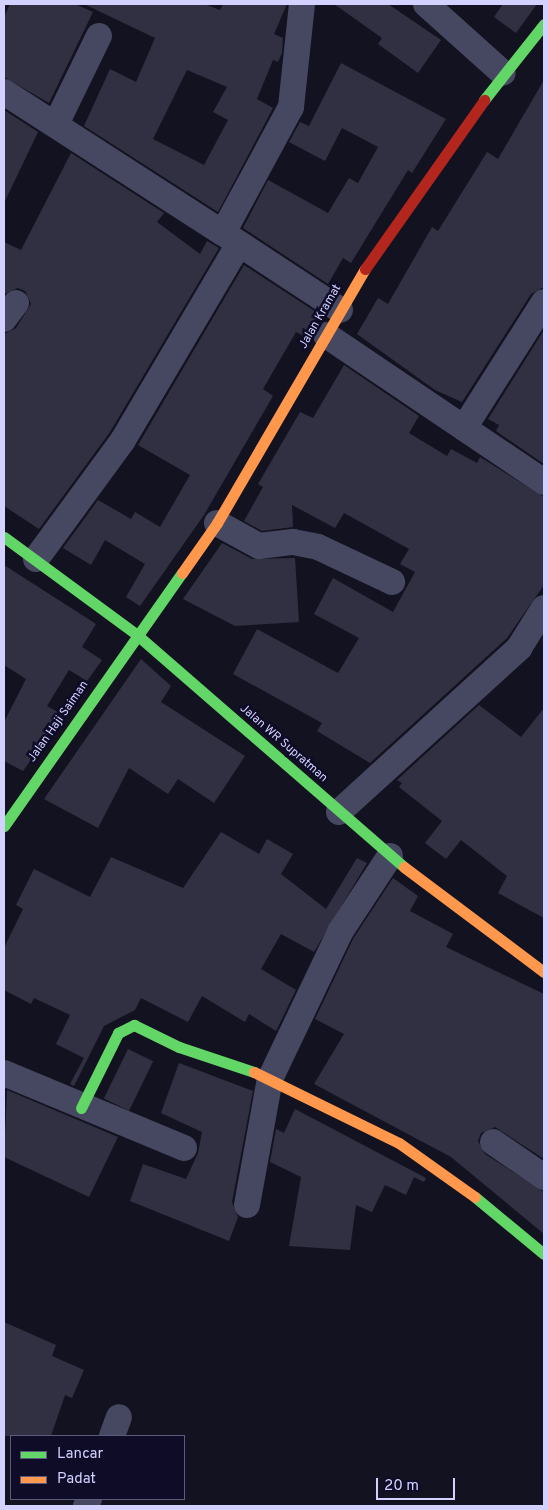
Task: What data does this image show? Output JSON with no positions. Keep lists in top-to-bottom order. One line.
{"streets":{"street":["Jalan Kramat","Jalan Haji Saiman","Jalan WR Supratman"]},"crossings":[["Jalan Kramat","Jalan Haji Saiman"],["Jalan Kramat","Jalan WR Supratman"],["Jalan Haji Saiman","Jalan WR Supratman"]],"legend":["Lancar","Padat"],"scale_bar":"20 m"}
